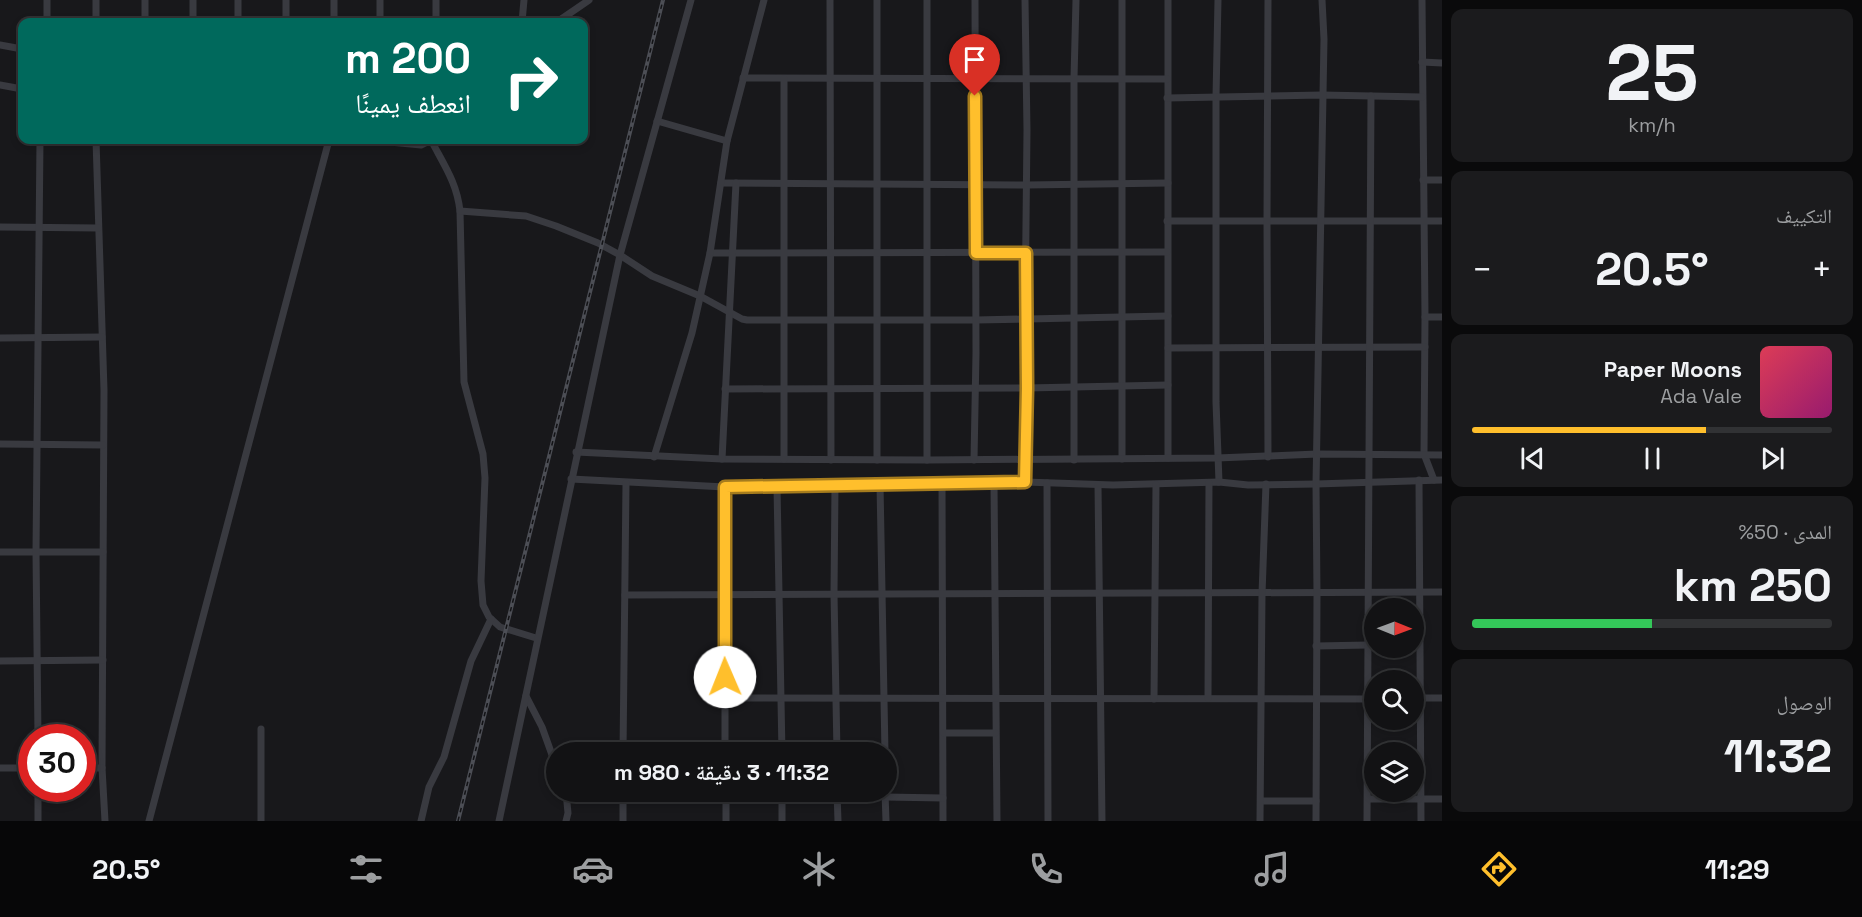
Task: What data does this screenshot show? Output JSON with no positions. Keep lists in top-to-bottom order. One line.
{"north":"right","page":{"tile":[["25","km/h"],"التكييف",["المدى · 50%","250 km"],["الوصول","11:32"]],"turn":["200 m","انعطف يمينًا"],"heat":["−","20.5°","+"],"song":["Paper Moons","Ada Vale"],"limit":"30","trip":"11:32 · 3 دقيقة · 980 m","tabs":["11:29","20.5°"]}}
